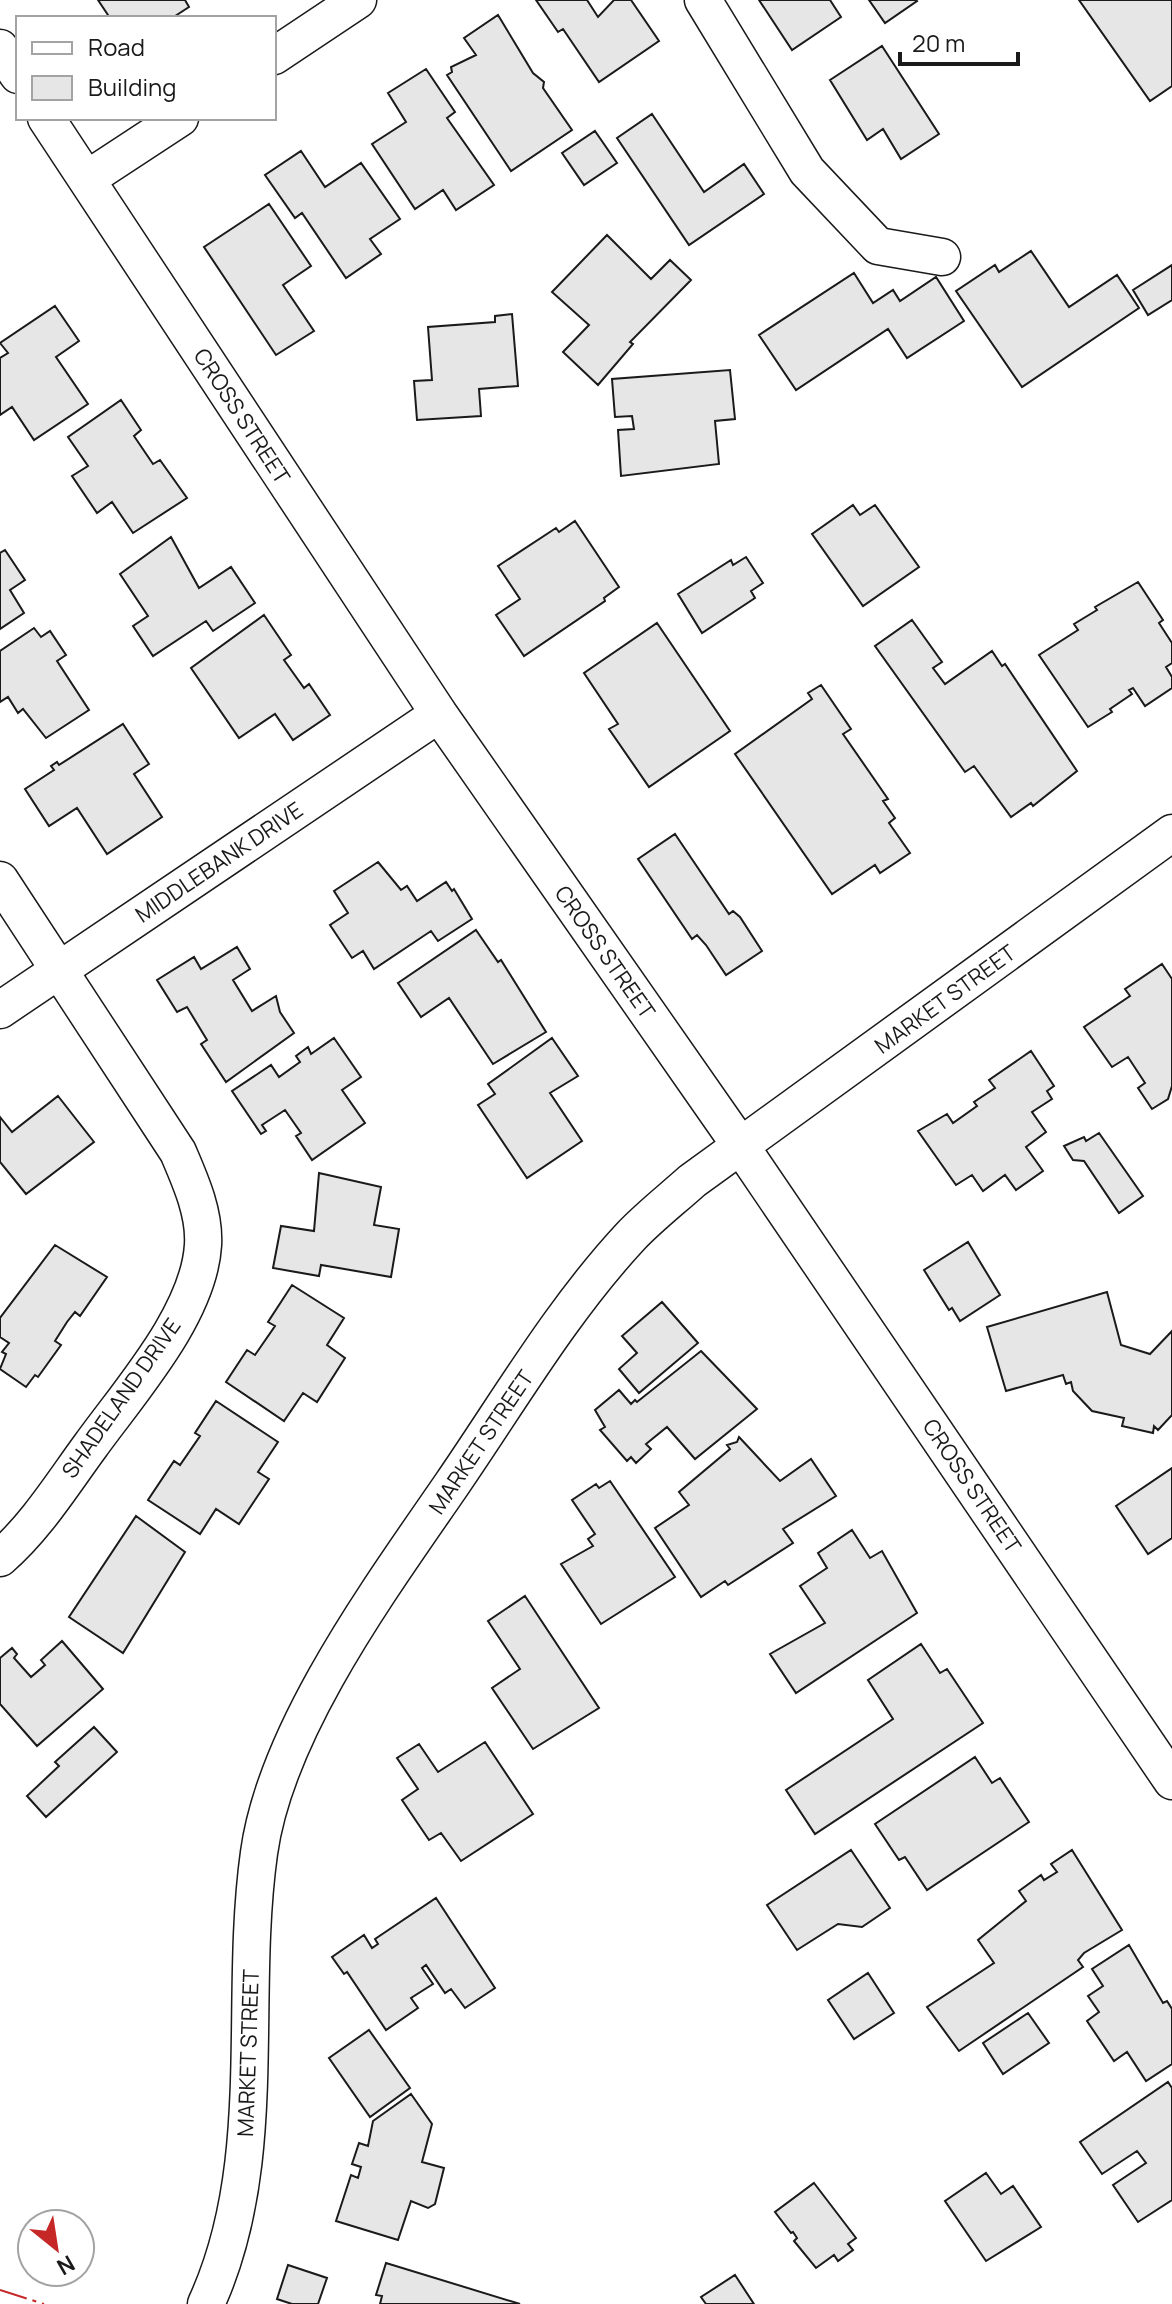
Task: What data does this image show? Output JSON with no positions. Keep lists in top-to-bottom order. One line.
{"streets":{"street":["CROSS STREET","MIDDLEBANK DRIVE","MARKET STREET","SHADELAND DRIVE"]},"crossings":[["CROSS STREET","MIDDLEBANK DRIVE"],["CROSS STREET","MARKET STREET"],["MIDDLEBANK DRIVE","SHADELAND DRIVE"]],"legend":["Road","Building"],"scale_bar":"20 m","north":"bottom right"}
